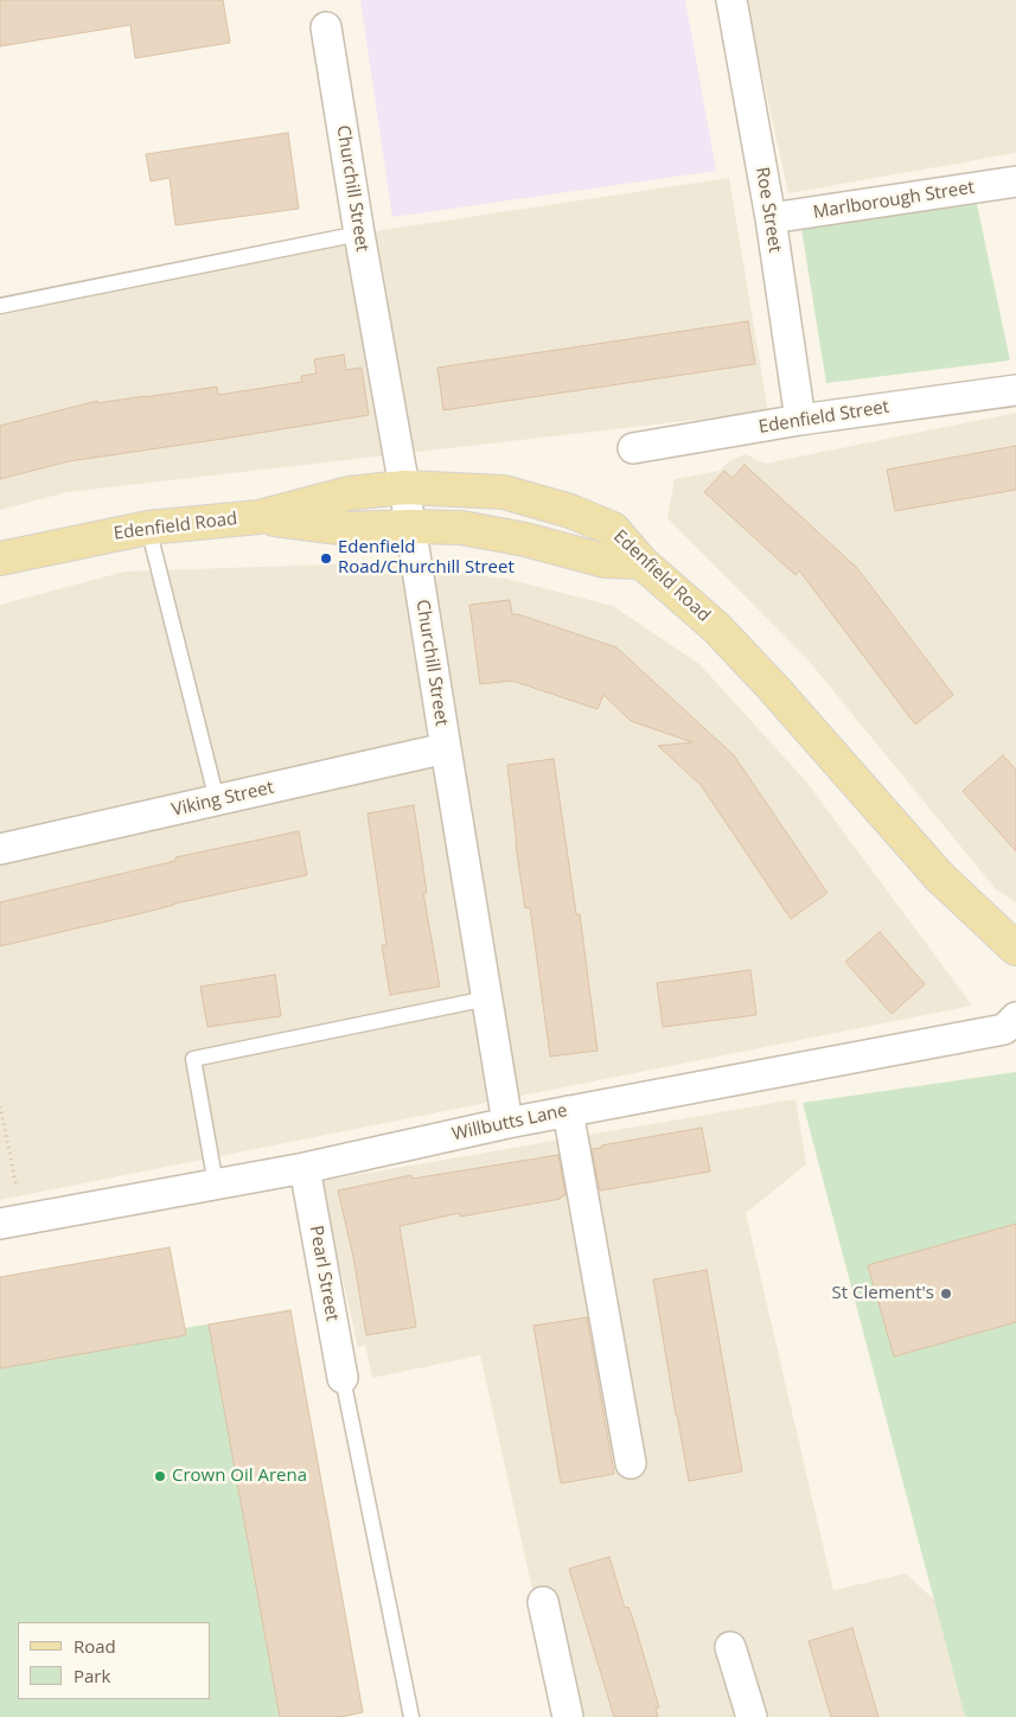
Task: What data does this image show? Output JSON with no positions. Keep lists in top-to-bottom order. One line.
{"streets":{"main road":["Edenfield Road"],"street":["Churchill Street","Marlborough Street","Roe Street","Edenfield Street","Viking Street","Willbutts Lane","Pearl Street"]},"crossings":[["Churchill Street","Edenfield Road"],["Churchill Street","Viking Street"],["Churchill Street","Willbutts Lane"],["Marlborough Street","Roe Street"],["Roe Street","Edenfield Street"],["Willbutts Lane","Pearl Street"]],"places":["Edenfield Road/Churchill Street","St Clement's","Crown Oil Arena"],"legend":["Road","Park"]}
